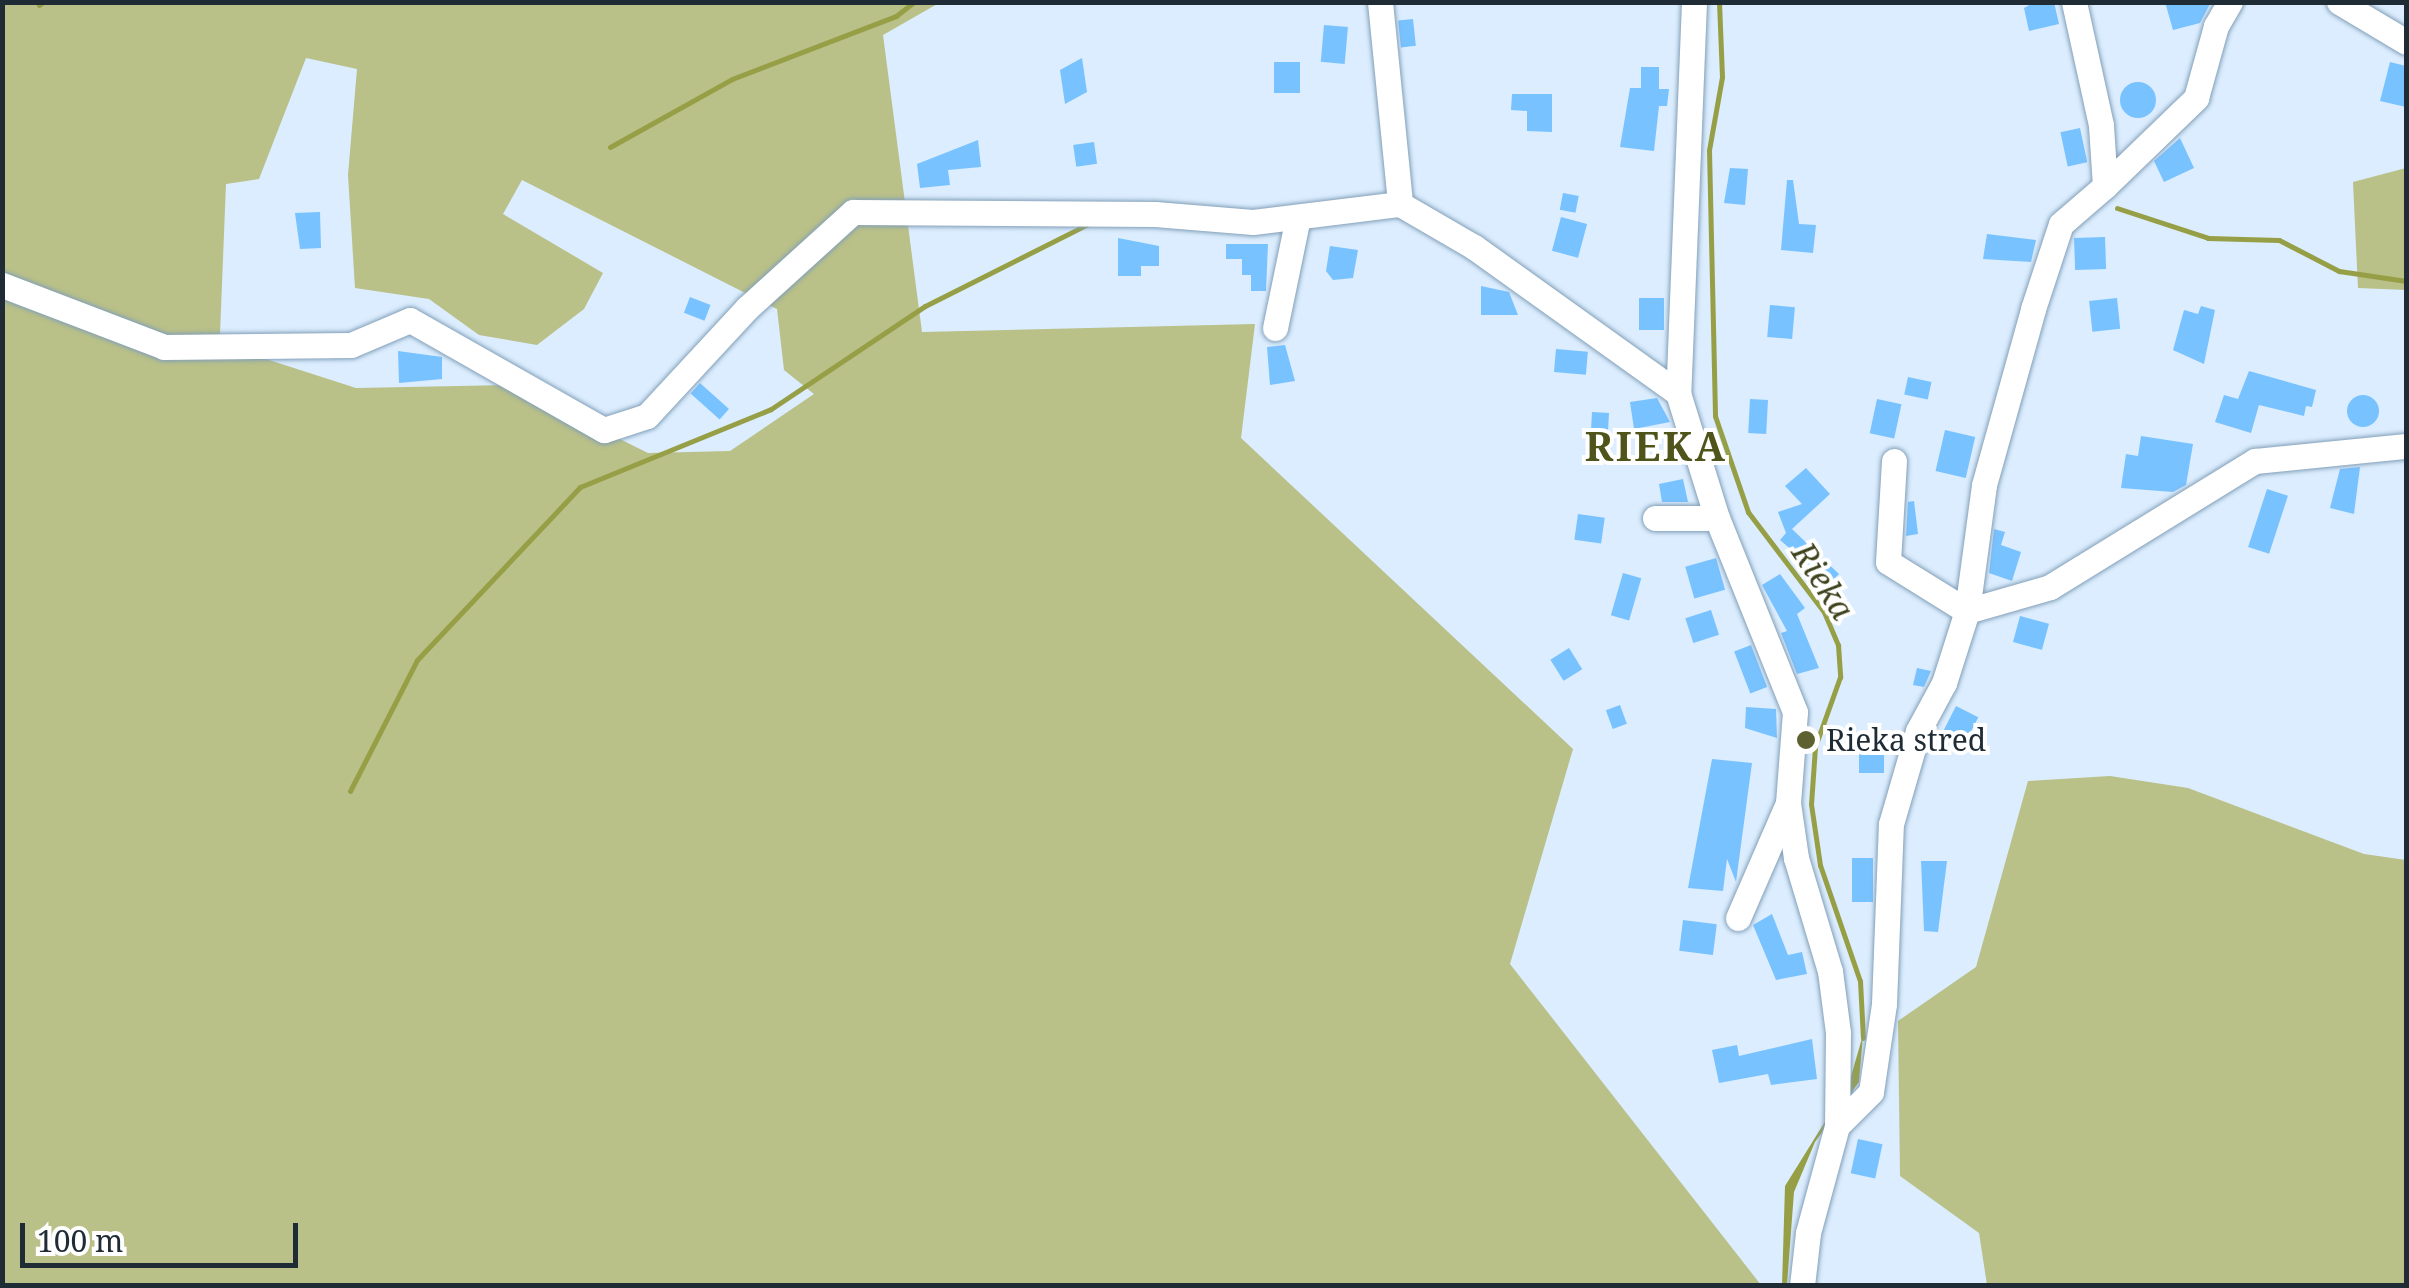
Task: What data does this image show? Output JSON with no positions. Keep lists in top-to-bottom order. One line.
{"districts":["RIEKA"],"water":["Rieka"],"places":["Rieka stred"],"scale_bar":"100 m"}
